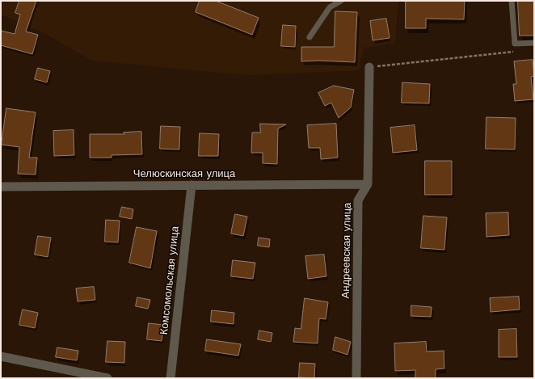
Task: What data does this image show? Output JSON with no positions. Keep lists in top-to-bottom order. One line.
{"streets":{"street":["Челюскинская улица","Андреевская улица","Комсомольская улица"]},"crossings":[["Челюскинская улица","Андреевская улица"],["Челюскинская улица","Комсомольская улица"]]}
